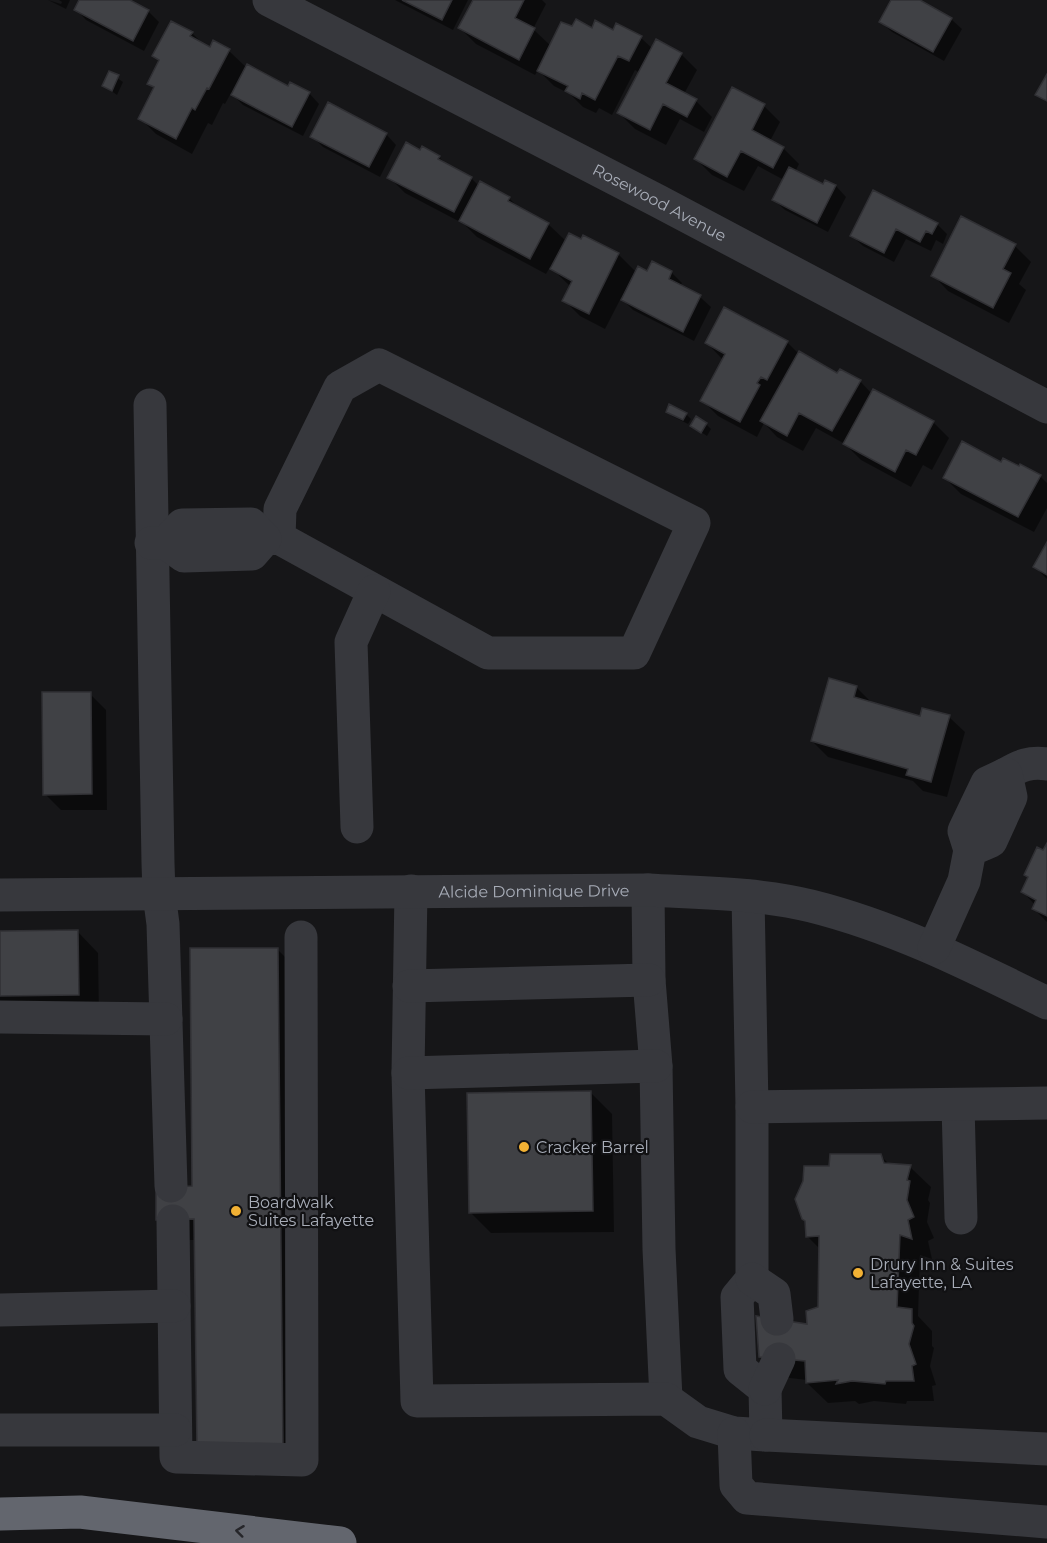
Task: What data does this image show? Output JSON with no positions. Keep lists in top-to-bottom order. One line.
{"streets":{"street":["Rosewood Avenue","Alcide Dominique Drive"]},"places":["Cracker Barrel","Boardwalk Suites Lafayette","Drury Inn & Suites Lafayette, LA"]}
